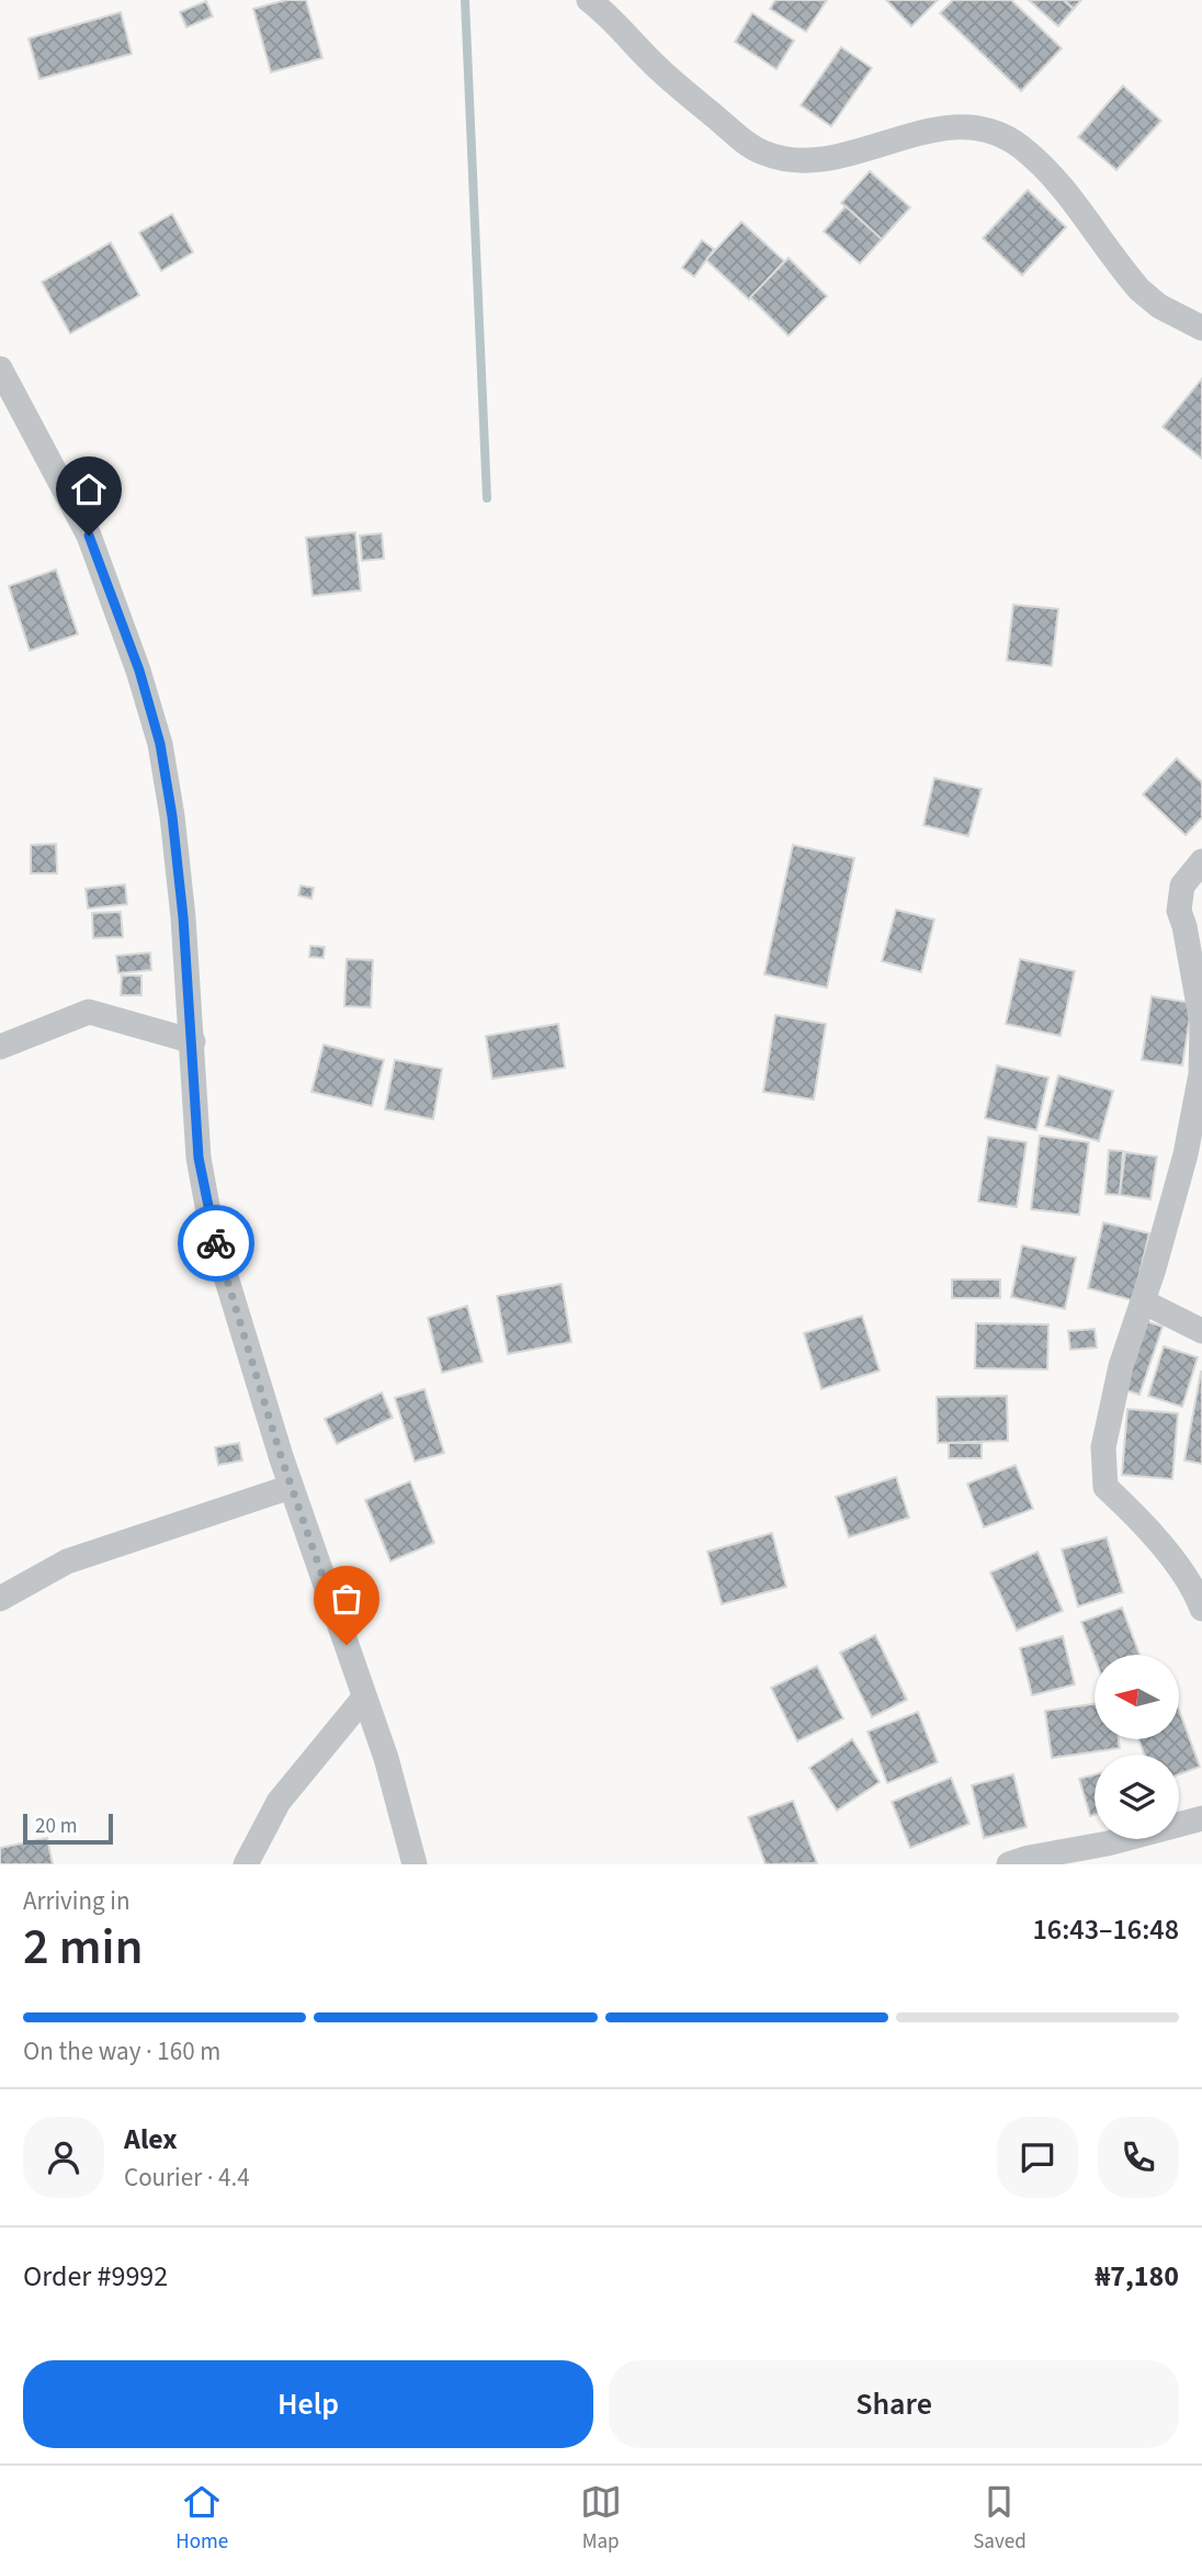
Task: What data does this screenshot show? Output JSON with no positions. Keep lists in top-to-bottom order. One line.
{"scale_bar":"20 m","north":"left","page":{"scale":"20 m","heading":["2 min","Arriving in","16:43–16:48"],"panel":["Alex","Courier · 4.4","Order #9992","₦7,180"],"bar":"On the way · 160 m","buttons":["Help","Share"],"tabs":["Home","Map","Saved"]}}
